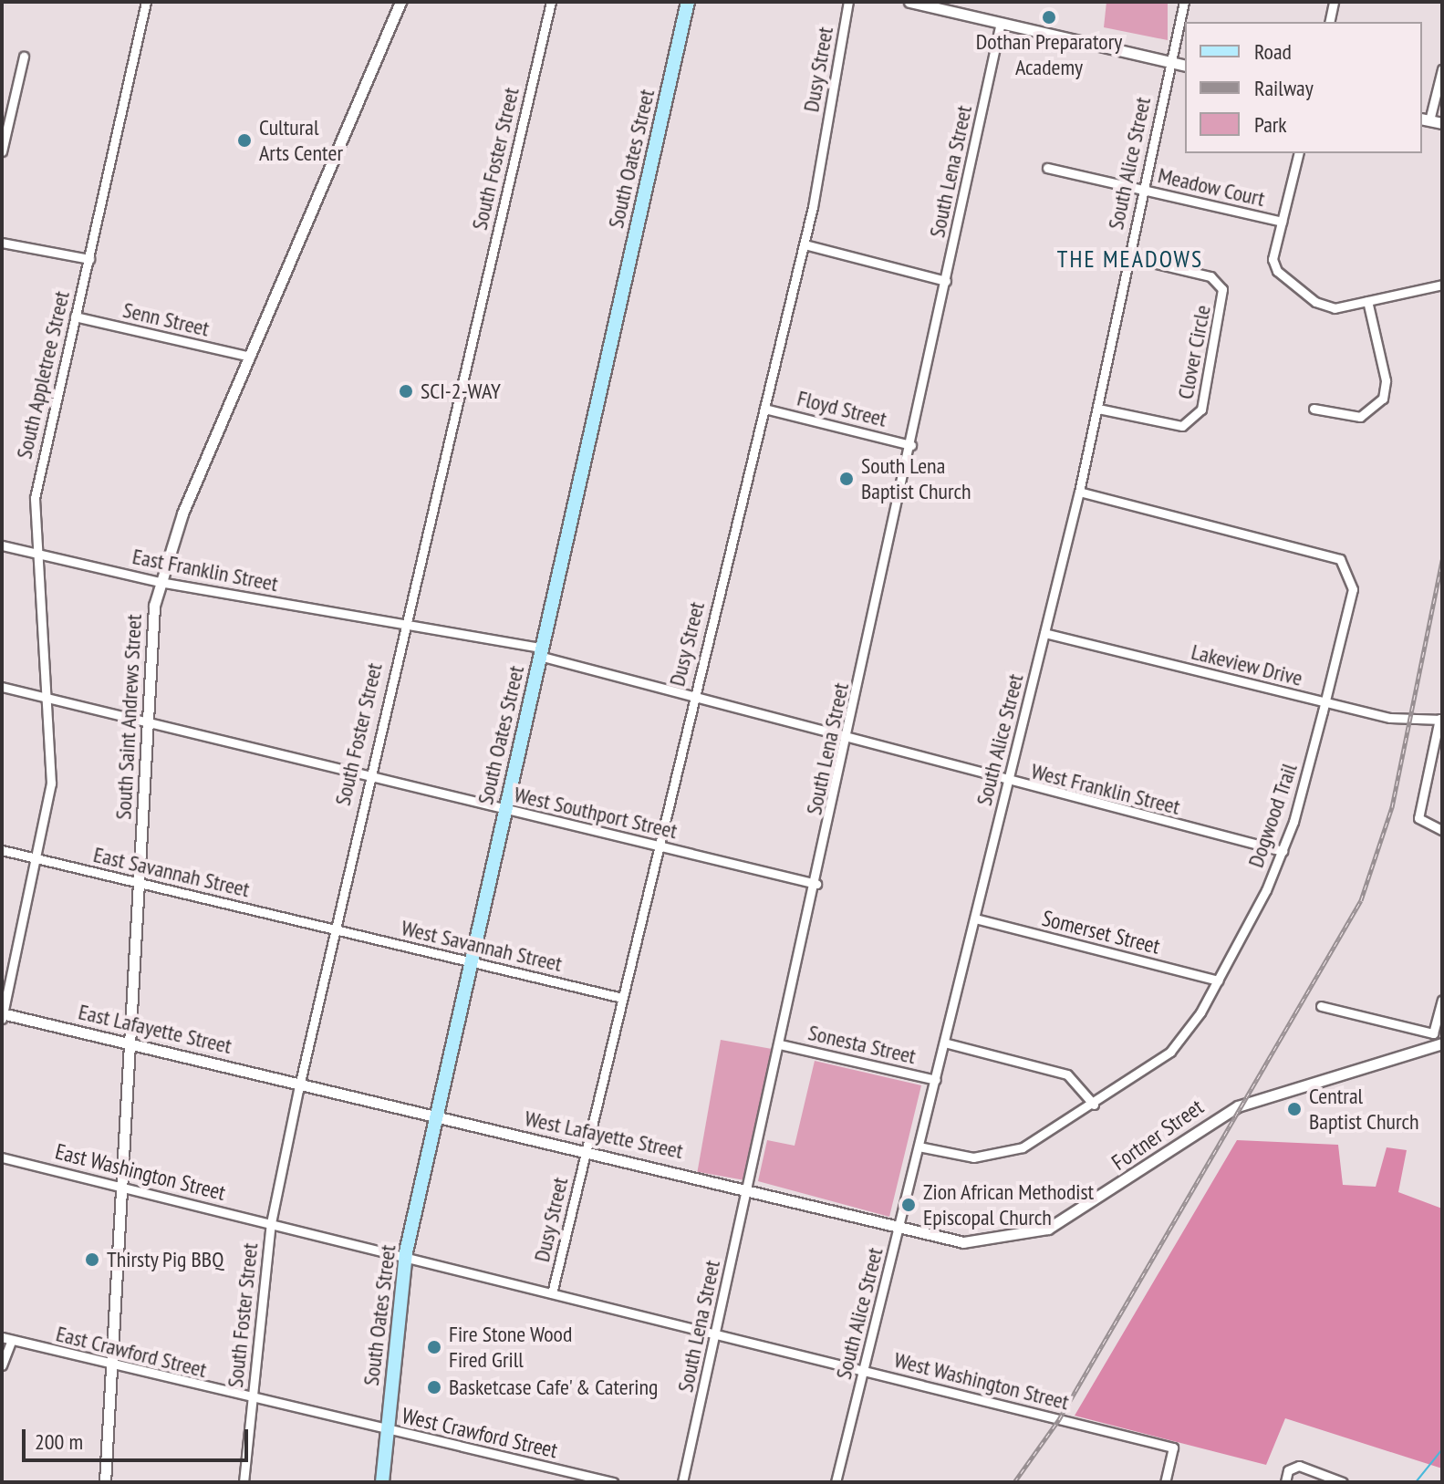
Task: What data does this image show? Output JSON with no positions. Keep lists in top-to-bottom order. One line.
{"streets":{"main road":["South Oates Street"],"street":["Dusy Street","South Foster Street","South Alice Street","South Lena Street","Meadow Court","Senn Street","Clover Circle","South Appletree Street","Floyd Street","East Franklin Street","Lakeview Drive","South Saint Andrews Street","West Franklin Street","West Southport Street","Dogwood Trail","East Savannah Street","Somerset Street","West Savannah Street","East Lafayette Street","Sonesta Street","West Lafayette Street","Fortner Street","East Washington Street","East Crawford Street","West Washington Street","West Crawford Street"]},"crossings":[["Dusy Street","Floyd Street"],["Dusy Street","West Franklin Street"],["Dusy Street","West Southport Street"],["Dusy Street","West Savannah Street"],["Dusy Street","West Lafayette Street"],["Dusy Street","West Washington Street"],["South Foster Street","East Franklin Street"],["South Foster Street","West Franklin Street"],["South Foster Street","West Southport Street"],["South Foster Street","East Savannah Street"],["South Foster Street","West Savannah Street"],["South Foster Street","East Lafayette Street"],["South Foster Street","West Lafayette Street"],["South Foster Street","East Washington Street"],["South Foster Street","East Crawford Street"],["South Foster Street","West Washington Street"],["South Foster Street","West Crawford Street"],["South Oates Street","West Franklin Street"],["South Oates Street","West Southport Street"],["South Oates Street","West Savannah Street"],["South Oates Street","West Lafayette Street"],["South Oates Street","West Washington Street"],["South Oates Street","West Crawford Street"],["South Alice Street","Meadow Court"],["South Alice Street","Clover Circle"],["South Alice Street","Lakeview Drive"],["South Alice Street","West Franklin Street"],["South Alice Street","Dogwood Trail"],["South Alice Street","Somerset Street"],["South Alice Street","Sonesta Street"],["South Alice Street","West Lafayette Street"],["South Alice Street","Fortner Street"],["South Alice Street","West Washington Street"],["South Lena Street","Floyd Street"],["South Lena Street","West Franklin Street"],["South Lena Street","West Southport Street"],["South Lena Street","Sonesta Street"],["South Lena Street","West Lafayette Street"],["South Lena Street","West Washington Street"],["Senn Street","South Appletree Street"],["Senn Street","South Saint Andrews Street"],["South Appletree Street","East Franklin Street"],["South Appletree Street","West Southport Street"],["South Appletree Street","East Savannah Street"],["South Appletree Street","East Lafayette Street"],["East Franklin Street","South Saint Andrews Street"],["East Franklin Street","West Franklin Street"],["Lakeview Drive","Dogwood Trail"],["South Saint Andrews Street","West Southport Street"],["South Saint Andrews Street","East Savannah Street"],["South Saint Andrews Street","East Lafayette Street"],["South Saint Andrews Street","East Washington Street"],["South Saint Andrews Street","East Crawford Street"],["West Franklin Street","Dogwood Trail"],["Dogwood Trail","Somerset Street"],["East Savannah Street","West Savannah Street"],["East Lafayette Street","West Lafayette Street"],["West Lafayette Street","Fortner Street"],["East Washington Street","West Washington Street"],["East Crawford Street","West Crawford Street"]],"districts":["THE MEADOWS"],"places":["Dothan Preparatory Academy","Cultural Arts Center","SCI-2-WAY","South Lena Baptist Church","Central Baptist Church","Zion African Methodist Episcopal Church","Thirsty Pig BBQ","Fire Stone Wood Fired Grill","Basketcase Cafe' & Catering"],"legend":["Road","Railway","Park"],"scale_bar":"200 m"}
